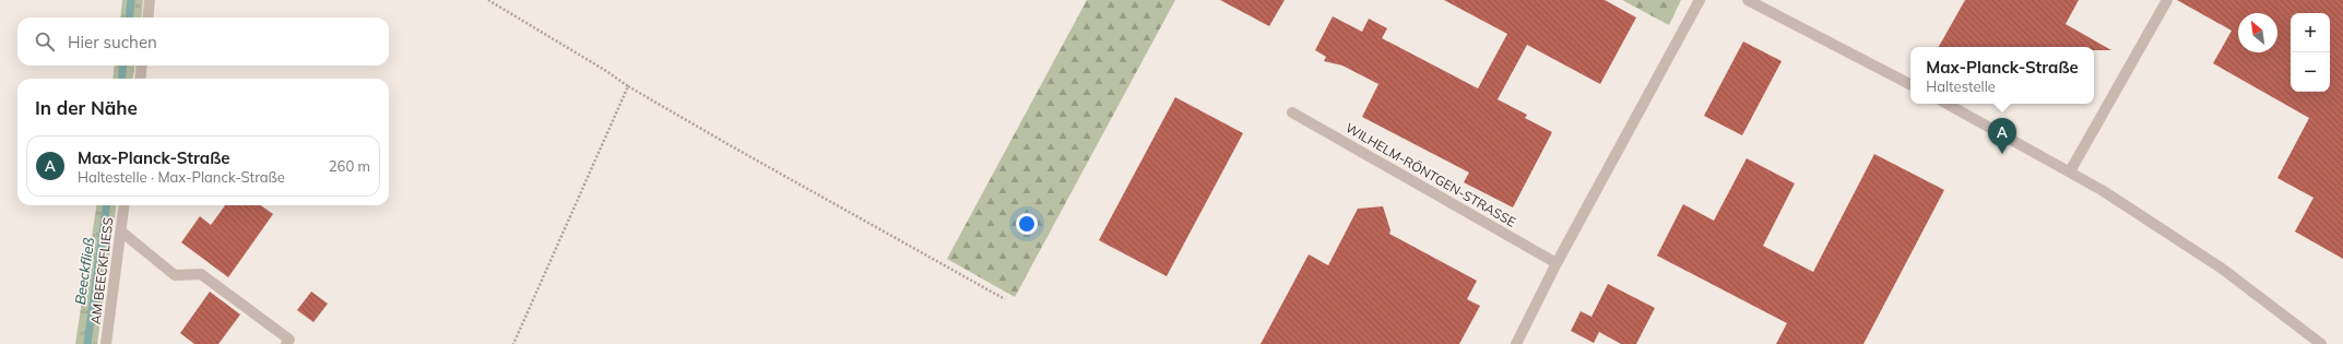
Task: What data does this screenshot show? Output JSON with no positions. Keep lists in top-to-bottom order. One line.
{"streets":{"street":["WILHELM-RÖNTGEN-STRASSE","AM BEECKFLIESS"]},"water":["Beeckfließ"],"north":"top left","page":{"map_buttons":["+","−"],"search":"Hier suchen","popup":["Max-Planck-Straße","Haltestelle"],"heading":"In der Nähe","pins":"A","list":[{"mark":"A","name":"Max-Planck-Straße","note":"Haltestelle · Max-Planck-Straße","value":"260 m"}]}}
